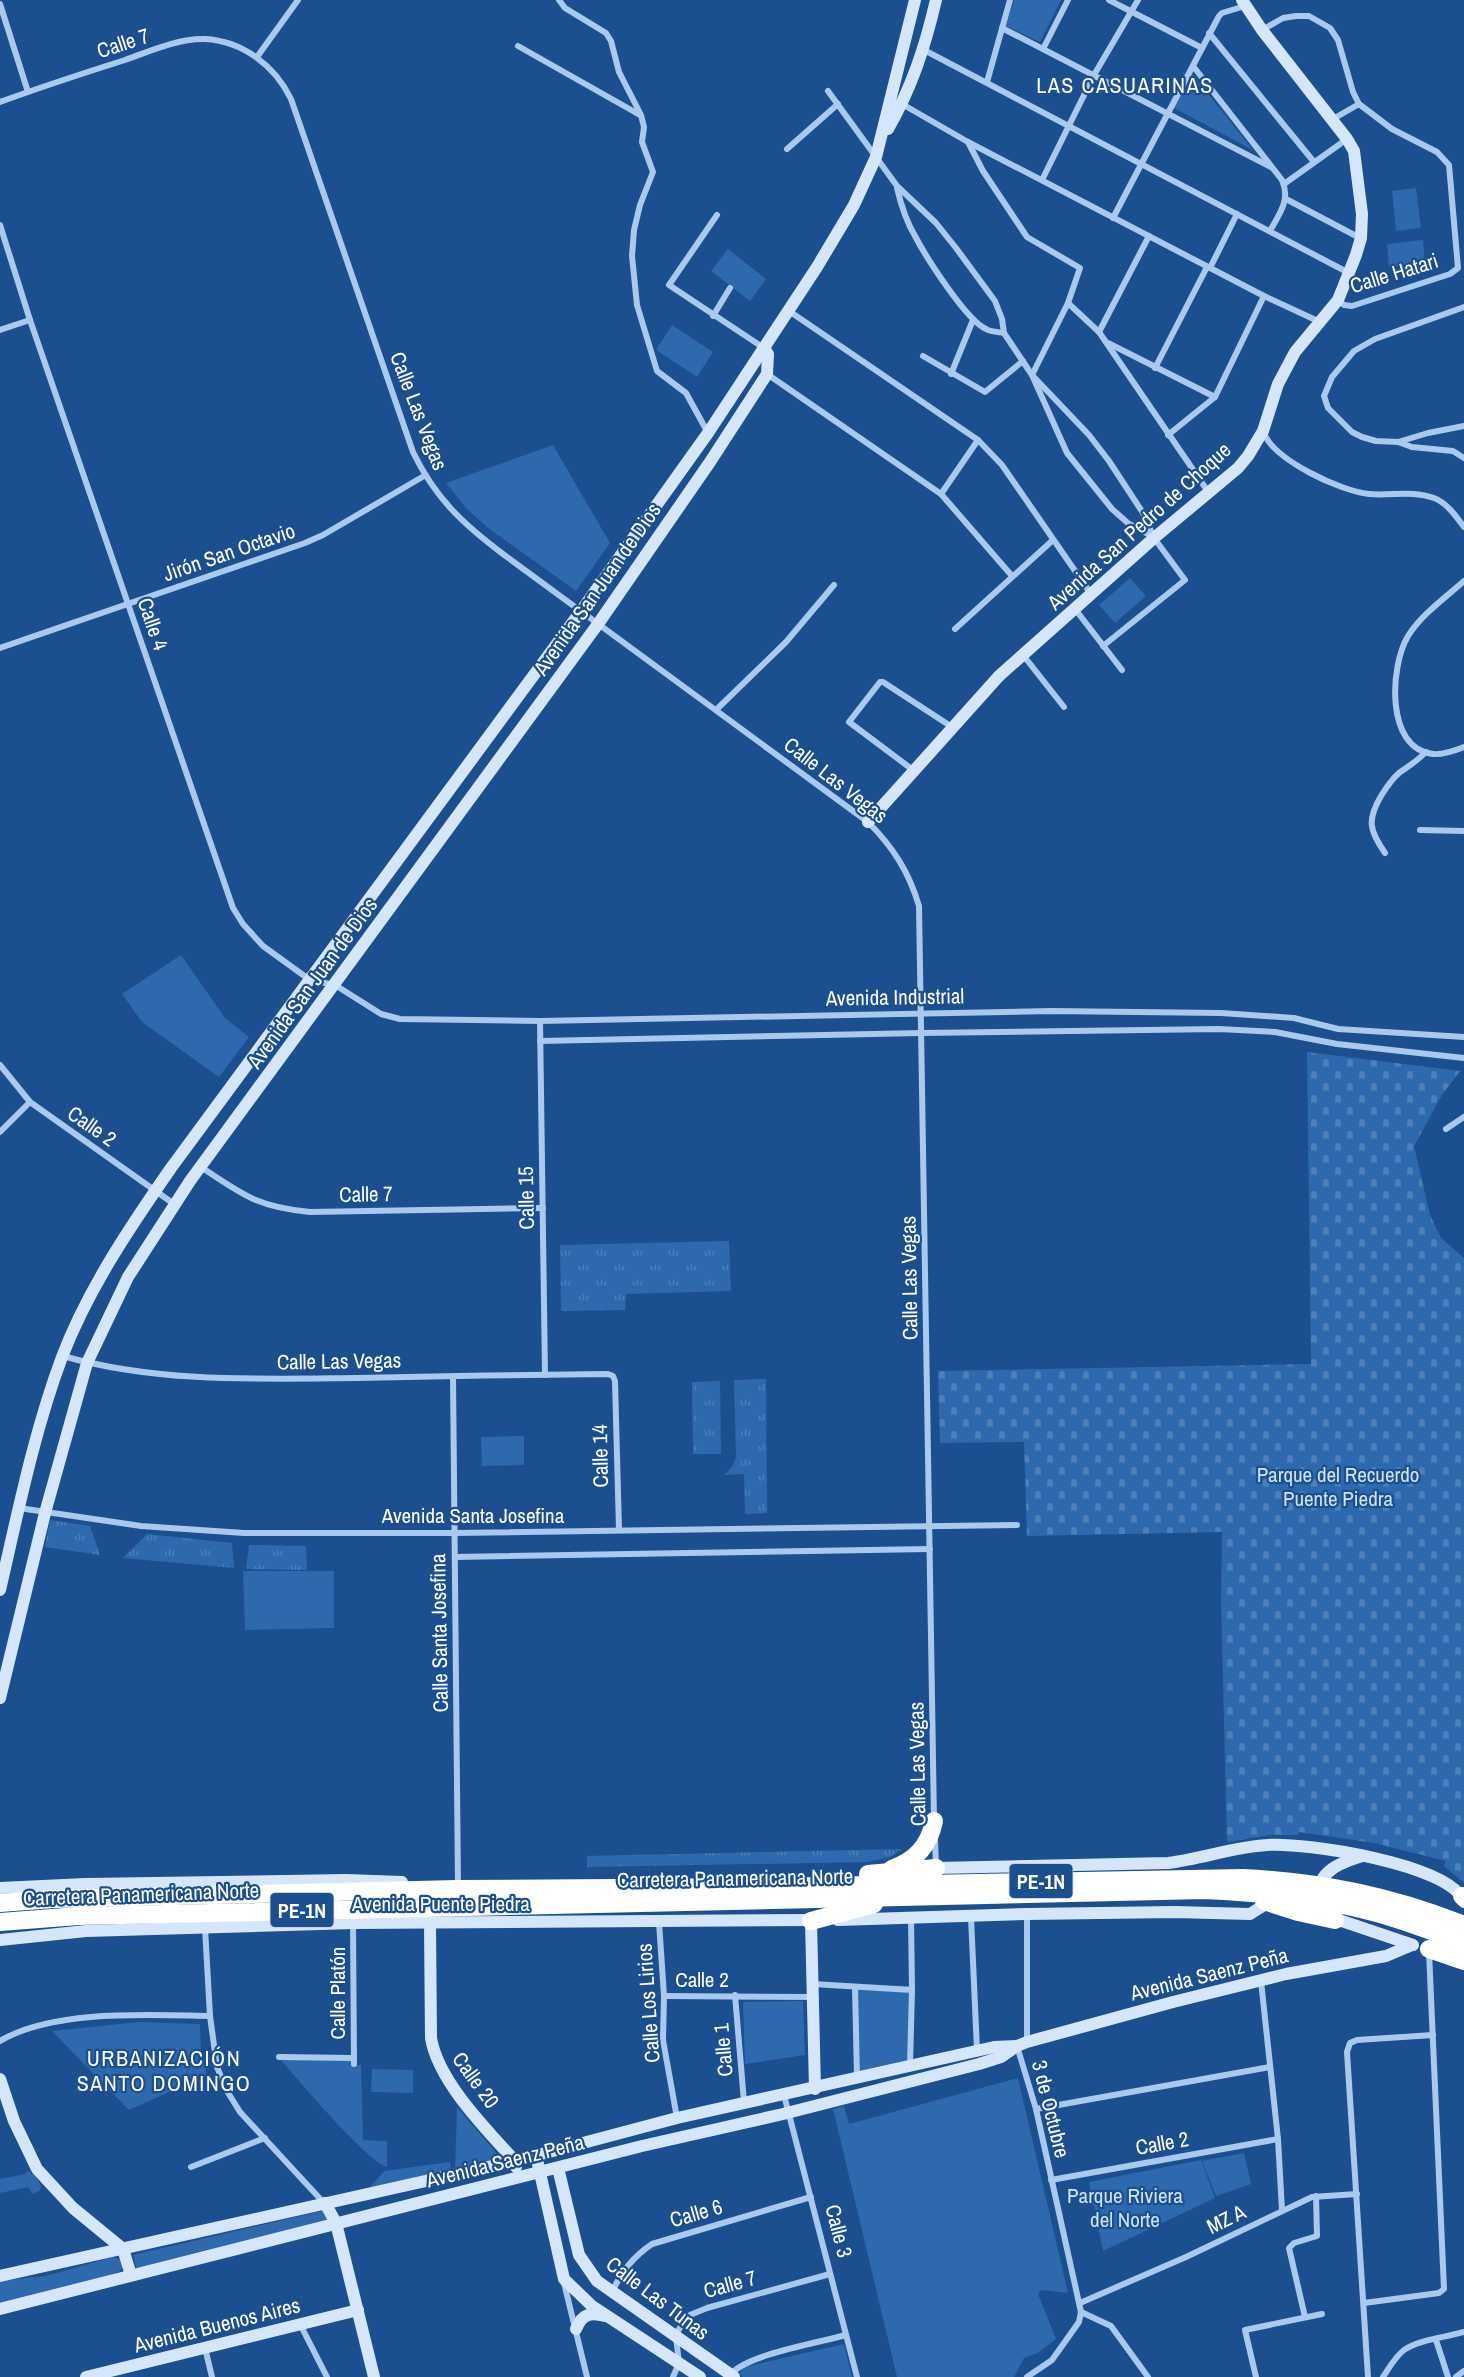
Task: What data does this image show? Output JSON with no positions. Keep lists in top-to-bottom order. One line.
{"streets":{"highway":["Carretera Panamericana Norte","PE-1N"],"main road":["Avenida San Pedro de Choque","Avenida San Juan de Dios","Avenida Puente Piedra","Avenida Saenz Peña","Calle 20","Calle Las Tunas","Avenida Buenos Aires"],"street":["Calle 7","Calle Hatari","Calle Las Vegas","Jirón San Octavio","Calle 4","Avenida Industrial","Calle 2","Calle 15","Calle 14","Avenida Santa Josefina","Calle Santa Josefina","Calle Platón","Calle Los Lirios","Calle 1","3 de Octubre","Calle 6","MZ A","Calle 3"]},"crossings":[["Calle 7","Calle Las Vegas"],["Calle 7","Avenida San Juan de Dios"],["Calle 7","Calle 15"],["Calle 7","Calle 3"],["Calle 7","Calle Las Tunas"],["Calle Hatari","Avenida San Pedro de Choque"],["Calle Las Vegas","Avenida San Pedro de Choque"],["Calle Las Vegas","Jirón San Octavio"],["Calle Las Vegas","Avenida San Juan de Dios"],["Calle Las Vegas","Avenida Industrial"],["Calle Las Vegas","Calle 15"],["Calle Las Vegas","Calle 14"],["Calle Las Vegas","Avenida Santa Josefina"],["Calle Las Vegas","Calle Santa Josefina"],["Jirón San Octavio","Calle 4"],["Avenida San Juan de Dios","Calle 4"],["Avenida San Juan de Dios","Avenida Industrial"],["Avenida San Juan de Dios","Calle 2"],["Avenida San Juan de Dios","Avenida Santa Josefina"],["Calle 4","Avenida Industrial"],["Avenida Industrial","Calle 15"],["Calle 2","Calle Los Lirios"],["Calle 2","Calle 1"],["Calle 2","3 de Octubre"],["Calle 14","Avenida Santa Josefina"],["Avenida Santa Josefina","Calle Santa Josefina"],["Calle Santa Josefina","Carretera Panamericana Norte"],["Carretera Panamericana Norte","Avenida Saenz Peña"],["Avenida Puente Piedra","Calle Platón"],["Avenida Puente Piedra","Calle Los Lirios"],["Avenida Puente Piedra","Calle 20"],["Avenida Puente Piedra","3 de Octubre"],["Avenida Saenz Peña","Calle Los Lirios"],["Avenida Saenz Peña","Calle 1"],["Avenida Saenz Peña","Calle 20"],["Avenida Saenz Peña","3 de Octubre"],["Avenida Saenz Peña","Calle 3"],["Avenida Saenz Peña","Calle Las Tunas"],["3 de Octubre","MZ A"],["Calle 6","Calle 3"],["Calle 6","Calle Las Tunas"]],"districts":["LAS CASUARINAS","URBANIZACIÓN SANTO DOMINGO"],"parks":["Parque del Recuerdo Puente Piedra","Parque Riviera del Norte"]}
